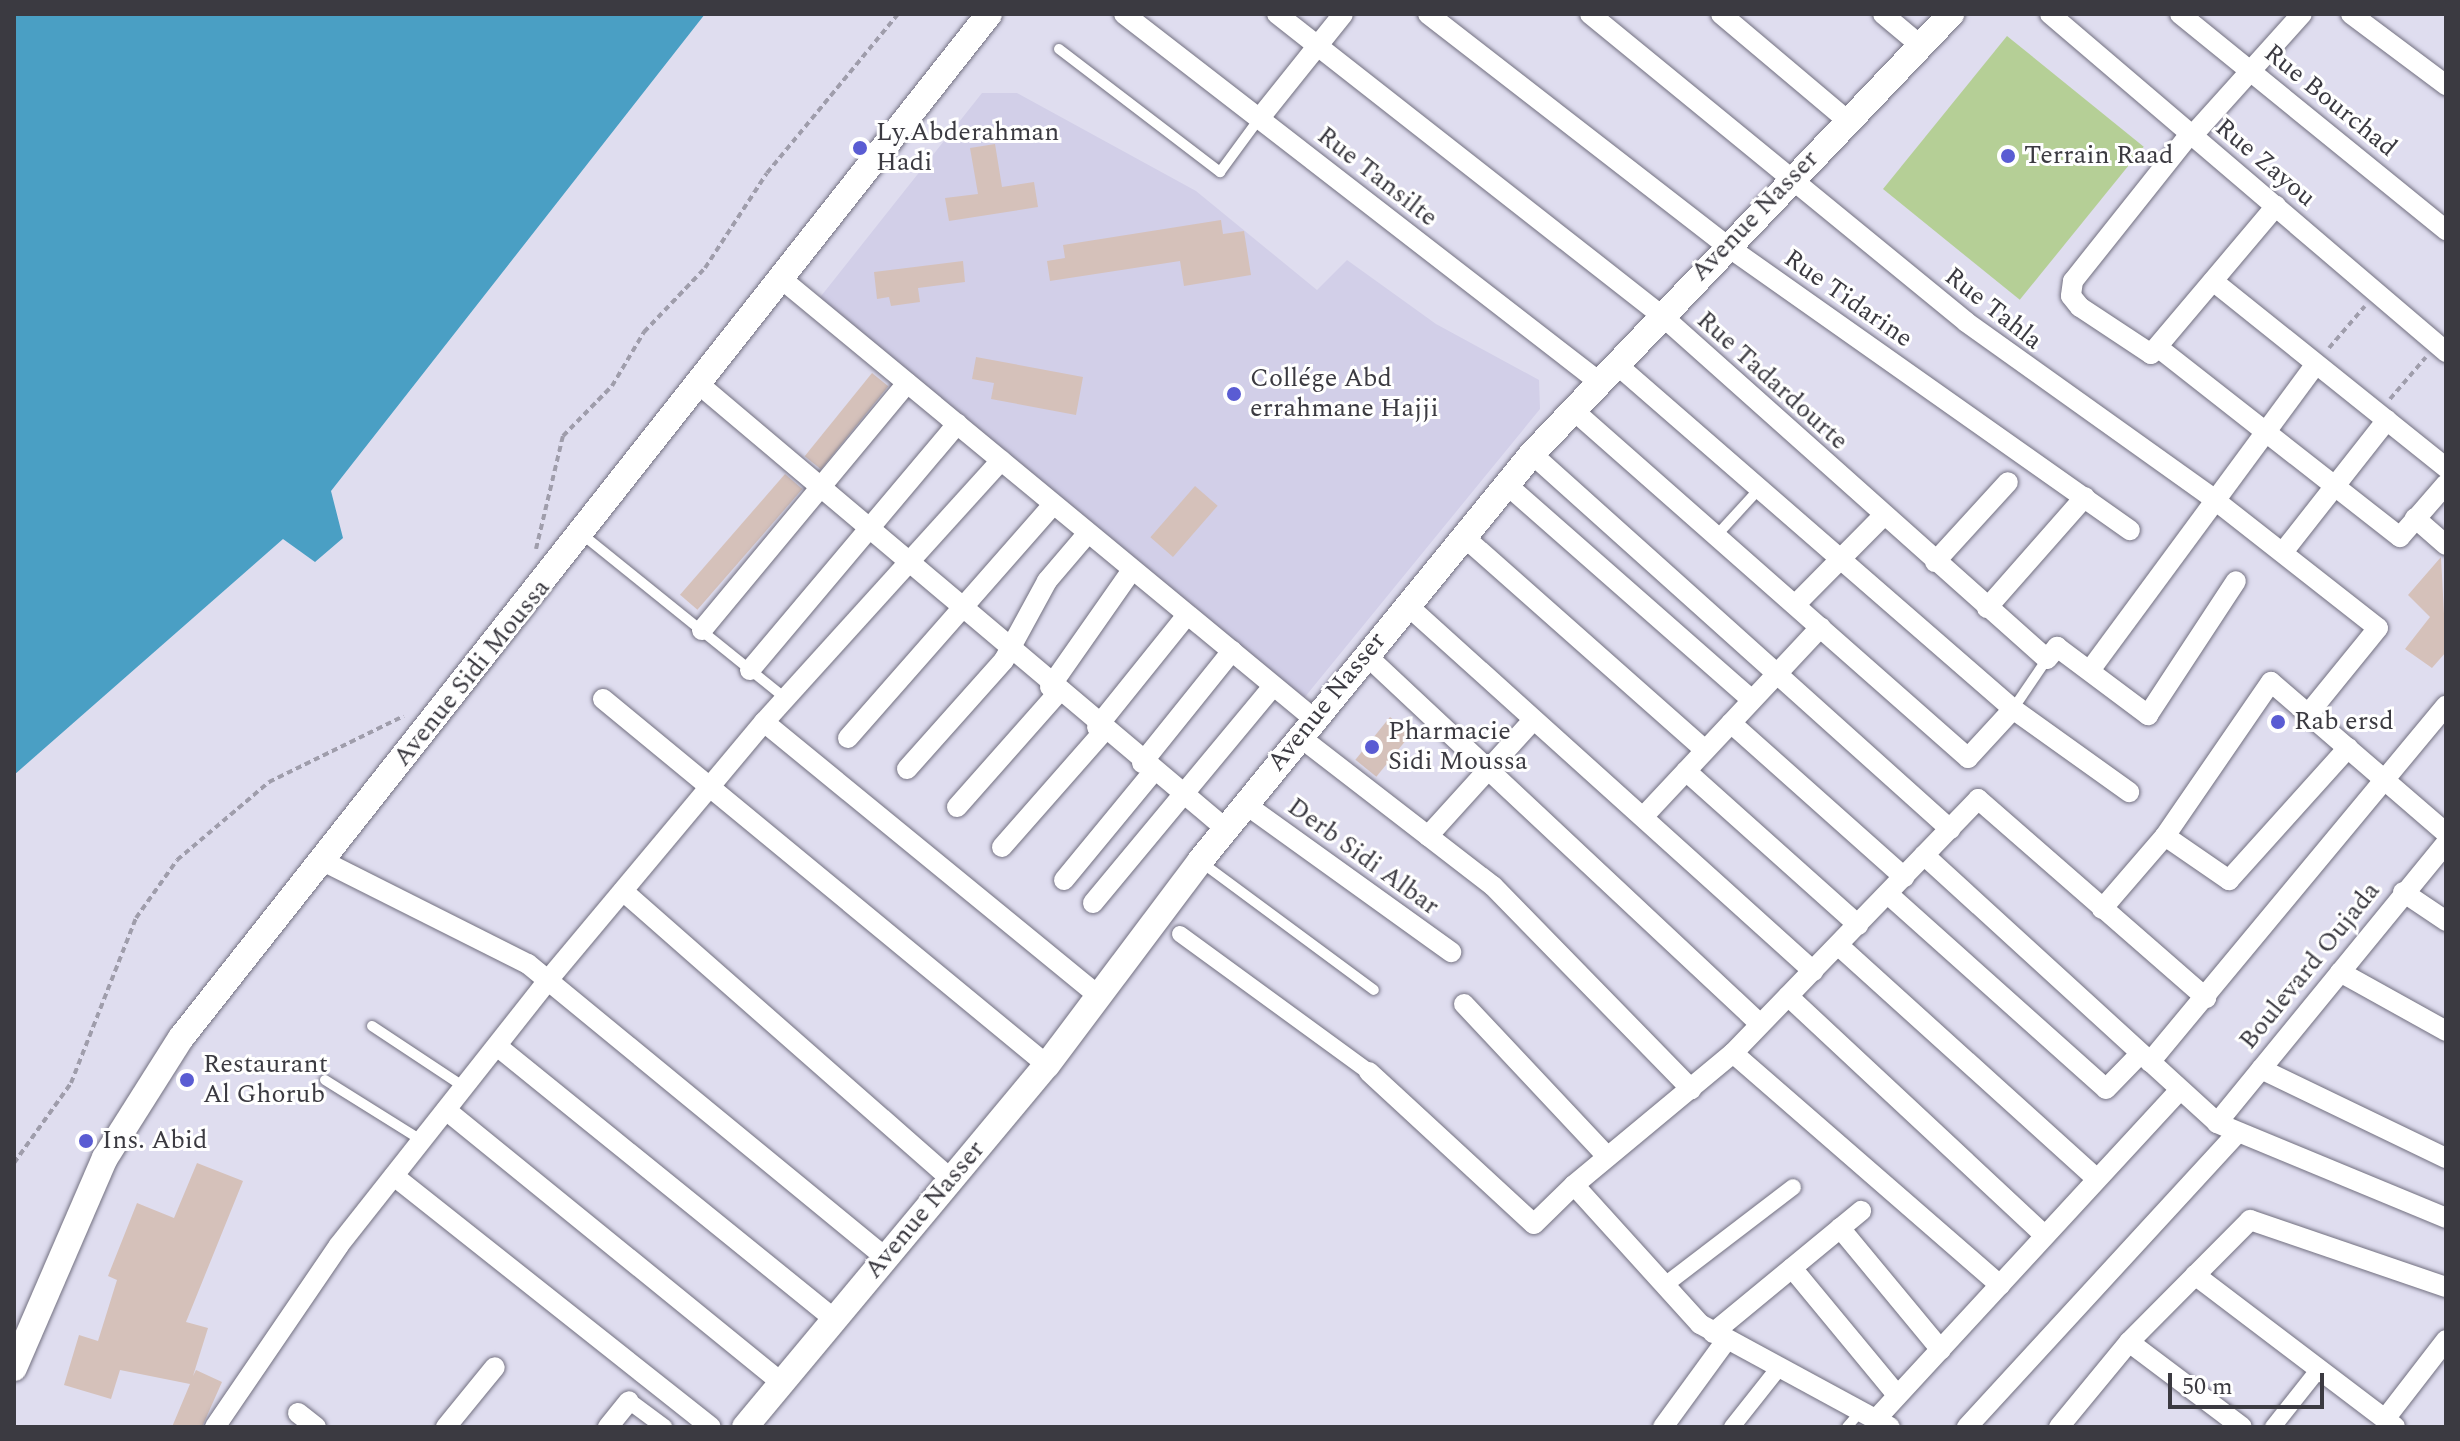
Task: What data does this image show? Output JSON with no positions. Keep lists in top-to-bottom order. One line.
{"streets":{"street":["Rue Bourchad","Rue Zayou","Rue Tansilte","Avenue Nasser","Rue Tidarine","Rue Tahla","Rue Tadardourte","Avenue Sidi Moussa","Derb Sidi Albar","Boulevard Oujada"]},"crossings":[["Rue Tansilte","Avenue Nasser"],["Avenue Nasser","Rue Tidarine"],["Avenue Nasser","Rue Tahla"],["Avenue Nasser","Rue Tadardourte"],["Avenue Nasser","Derb Sidi Albar"]],"places":["Ly.Abderahman Hadi","Terrain Raad","Collége Abd errahmane Hajji","Rab ersd","Pharmacie Sidi Moussa","Restaurant Al Ghorub","Ins. Abid"],"scale_bar":"50 m"}
